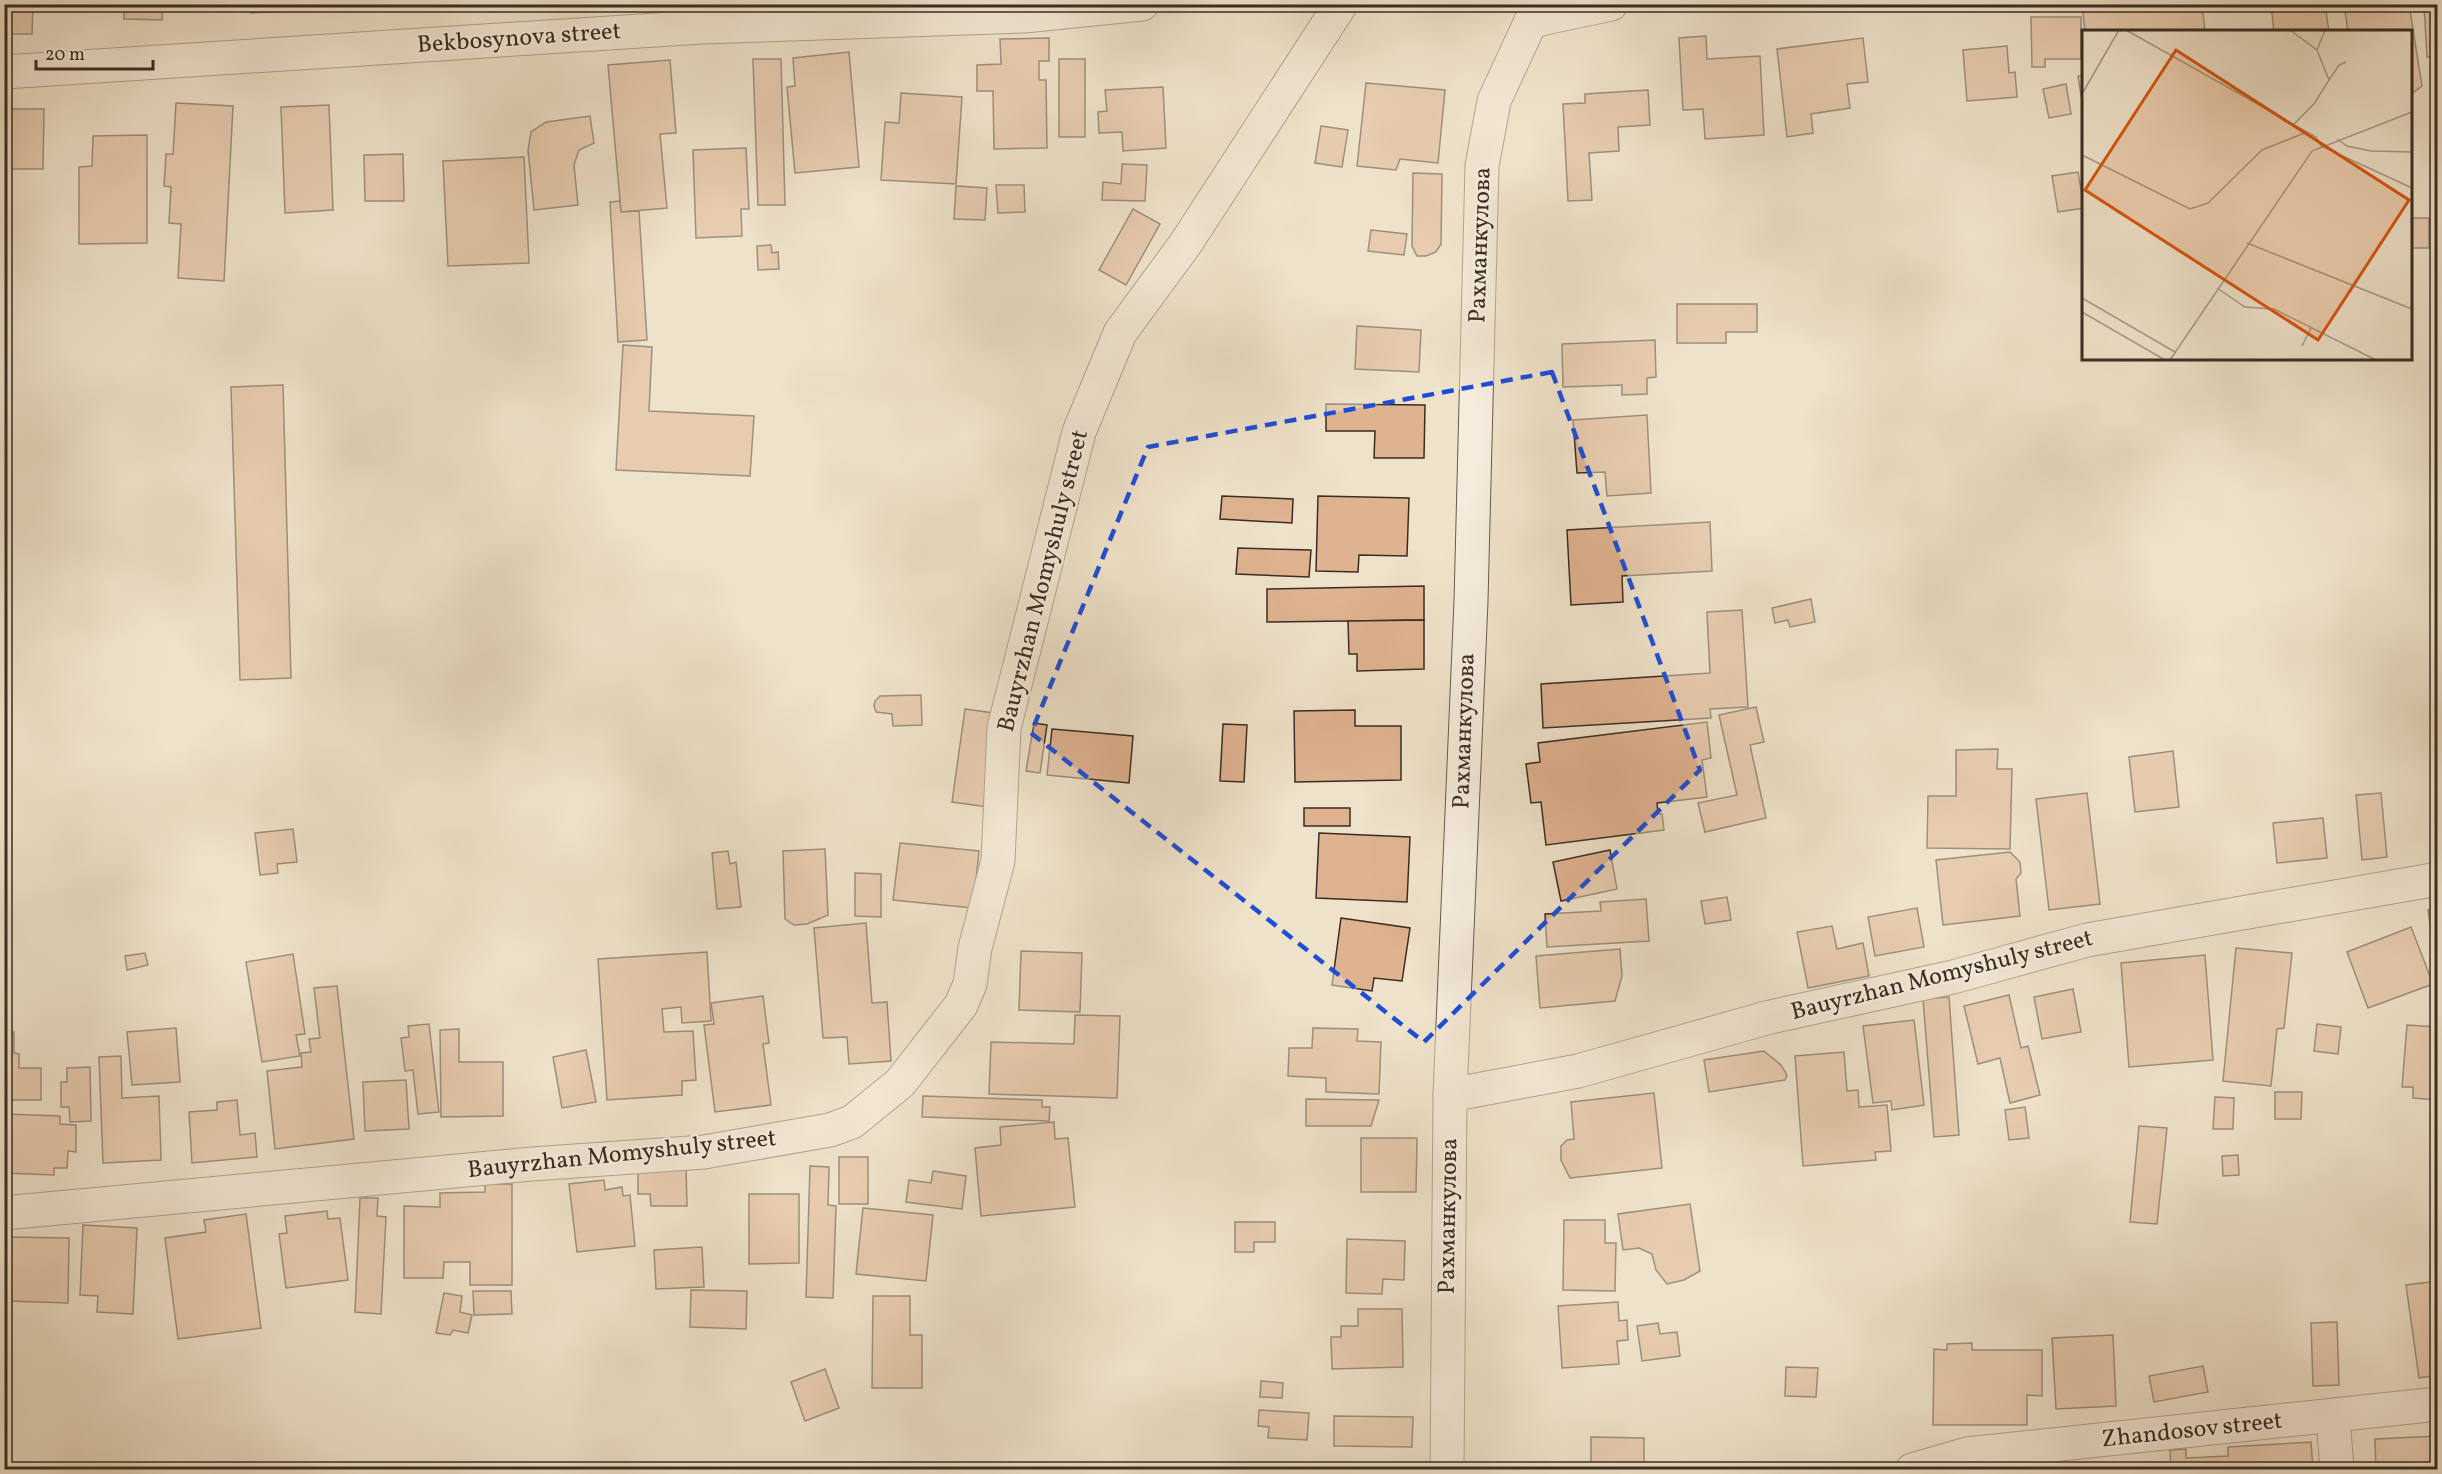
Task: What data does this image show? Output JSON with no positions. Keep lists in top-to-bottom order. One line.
{"streets":{"street":["Bekbosynova street","Рахманкулова","Bauyrzhan Momyshuly street","Zhandosov street"]},"crossings":[["Рахманкулова","Bauyrzhan Momyshuly street"]],"scale_bar":"20 m"}
